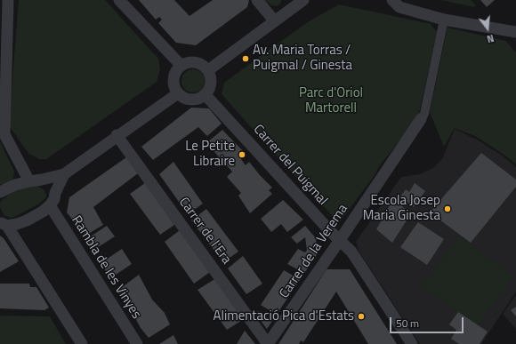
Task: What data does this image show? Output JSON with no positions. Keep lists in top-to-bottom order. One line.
{"streets":{"street":["Carrer del Puigmal","Carrer de l'Era","Carrer de la Verema","Rambla de les Vinyes"]},"crossings":[["Carrer del Puigmal","Carrer de la Verema"],["Carrer de l'Era","Carrer de la Verema"]],"parks":["Parc d'Oriol Martorell"],"places":["Av. Maria Torras / Puigmal / Ginesta","Le Petite Libraire","Escola Josep Maria Ginesta","Alimentació Pica d'Estats"],"scale_bar":"50 m","north":"bottom"}
